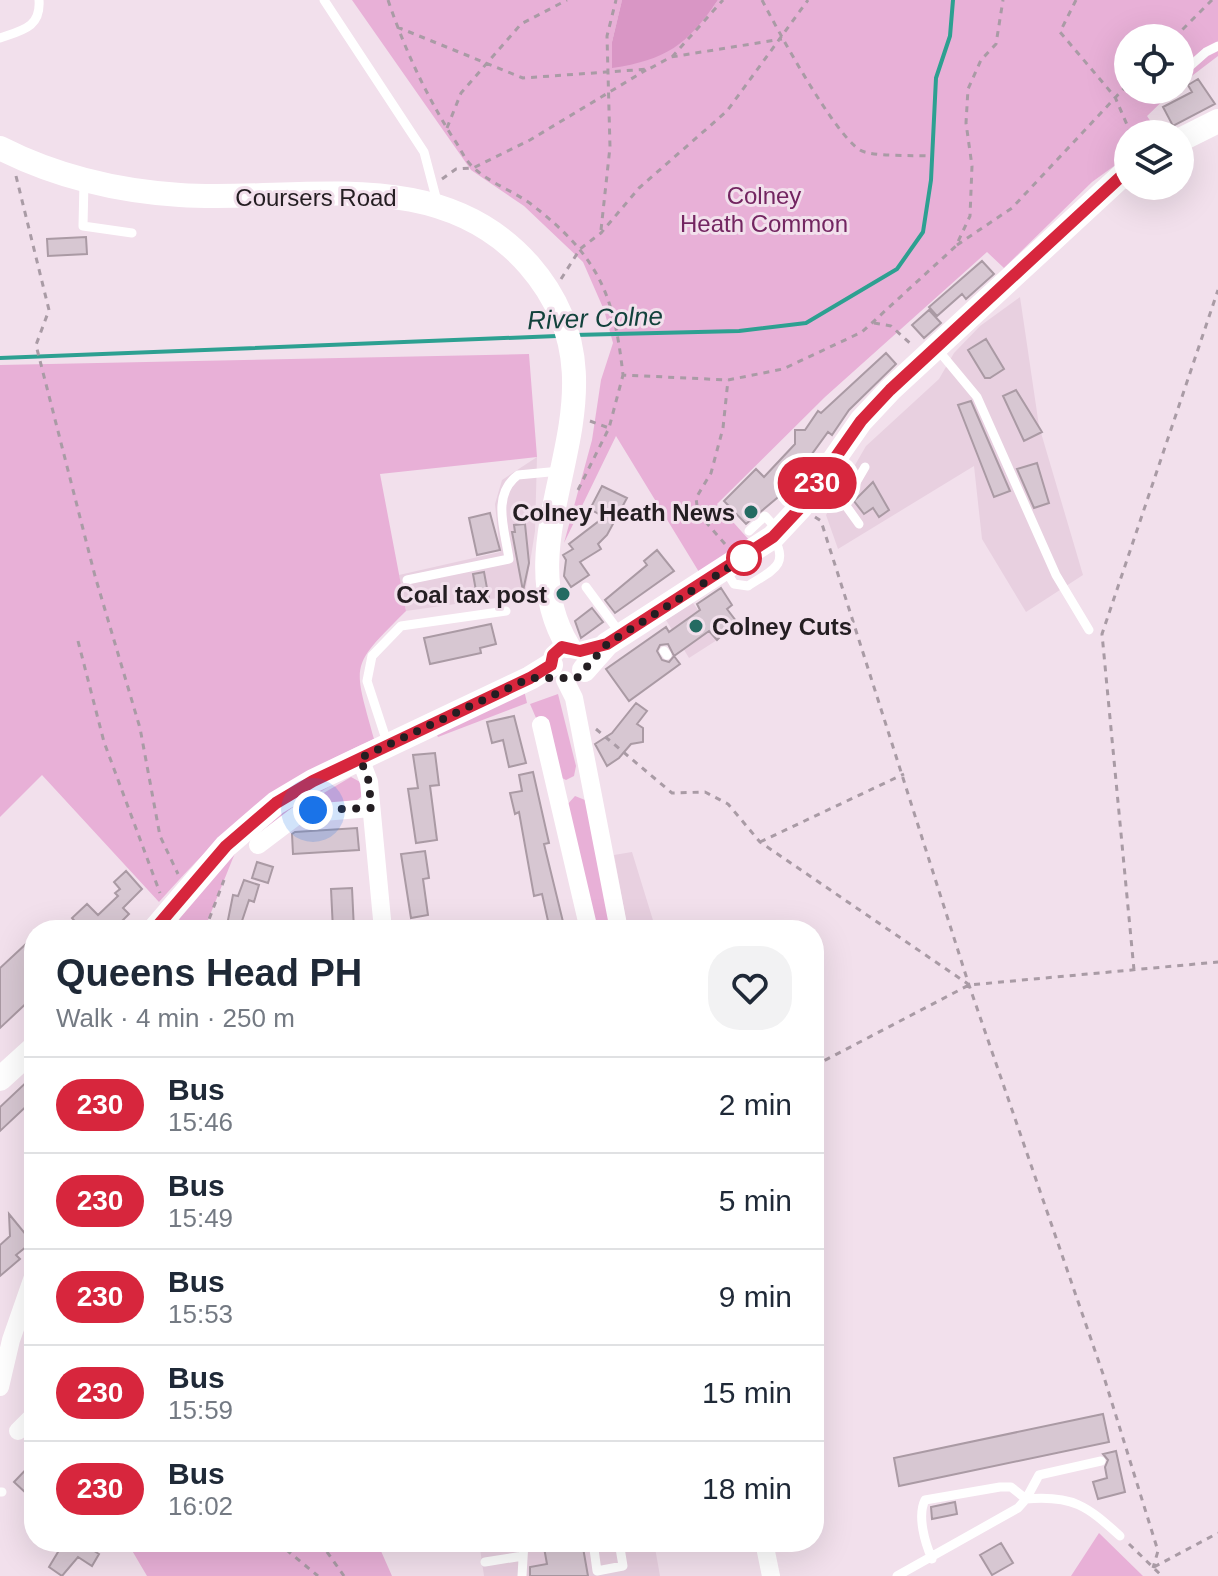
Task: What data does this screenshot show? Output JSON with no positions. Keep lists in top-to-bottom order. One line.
{"streets":{"street":["Coursers Road"]},"water":["River Colne"],"parks":["Colney Heath Common"],"places":["Colney Heath News","Coal tax post","Colney Cuts"],"lines":["bus line 230"],"page":{"on_map":"230","heading":["Queens Head PH","Walk · 4 min · 250 m"],"list":[{"mark":"230","name":"Bus","note":"15:46","value":"2 min"},{"mark":"230","name":"Bus","note":"15:49","value":"5 min"},{"mark":"230","name":"Bus","note":"15:53","value":"9 min"},{"mark":"230","name":"Bus","note":"15:59","value":"15 min"},{"mark":"230","name":"Bus","note":"16:02","value":"18 min"}]}}
